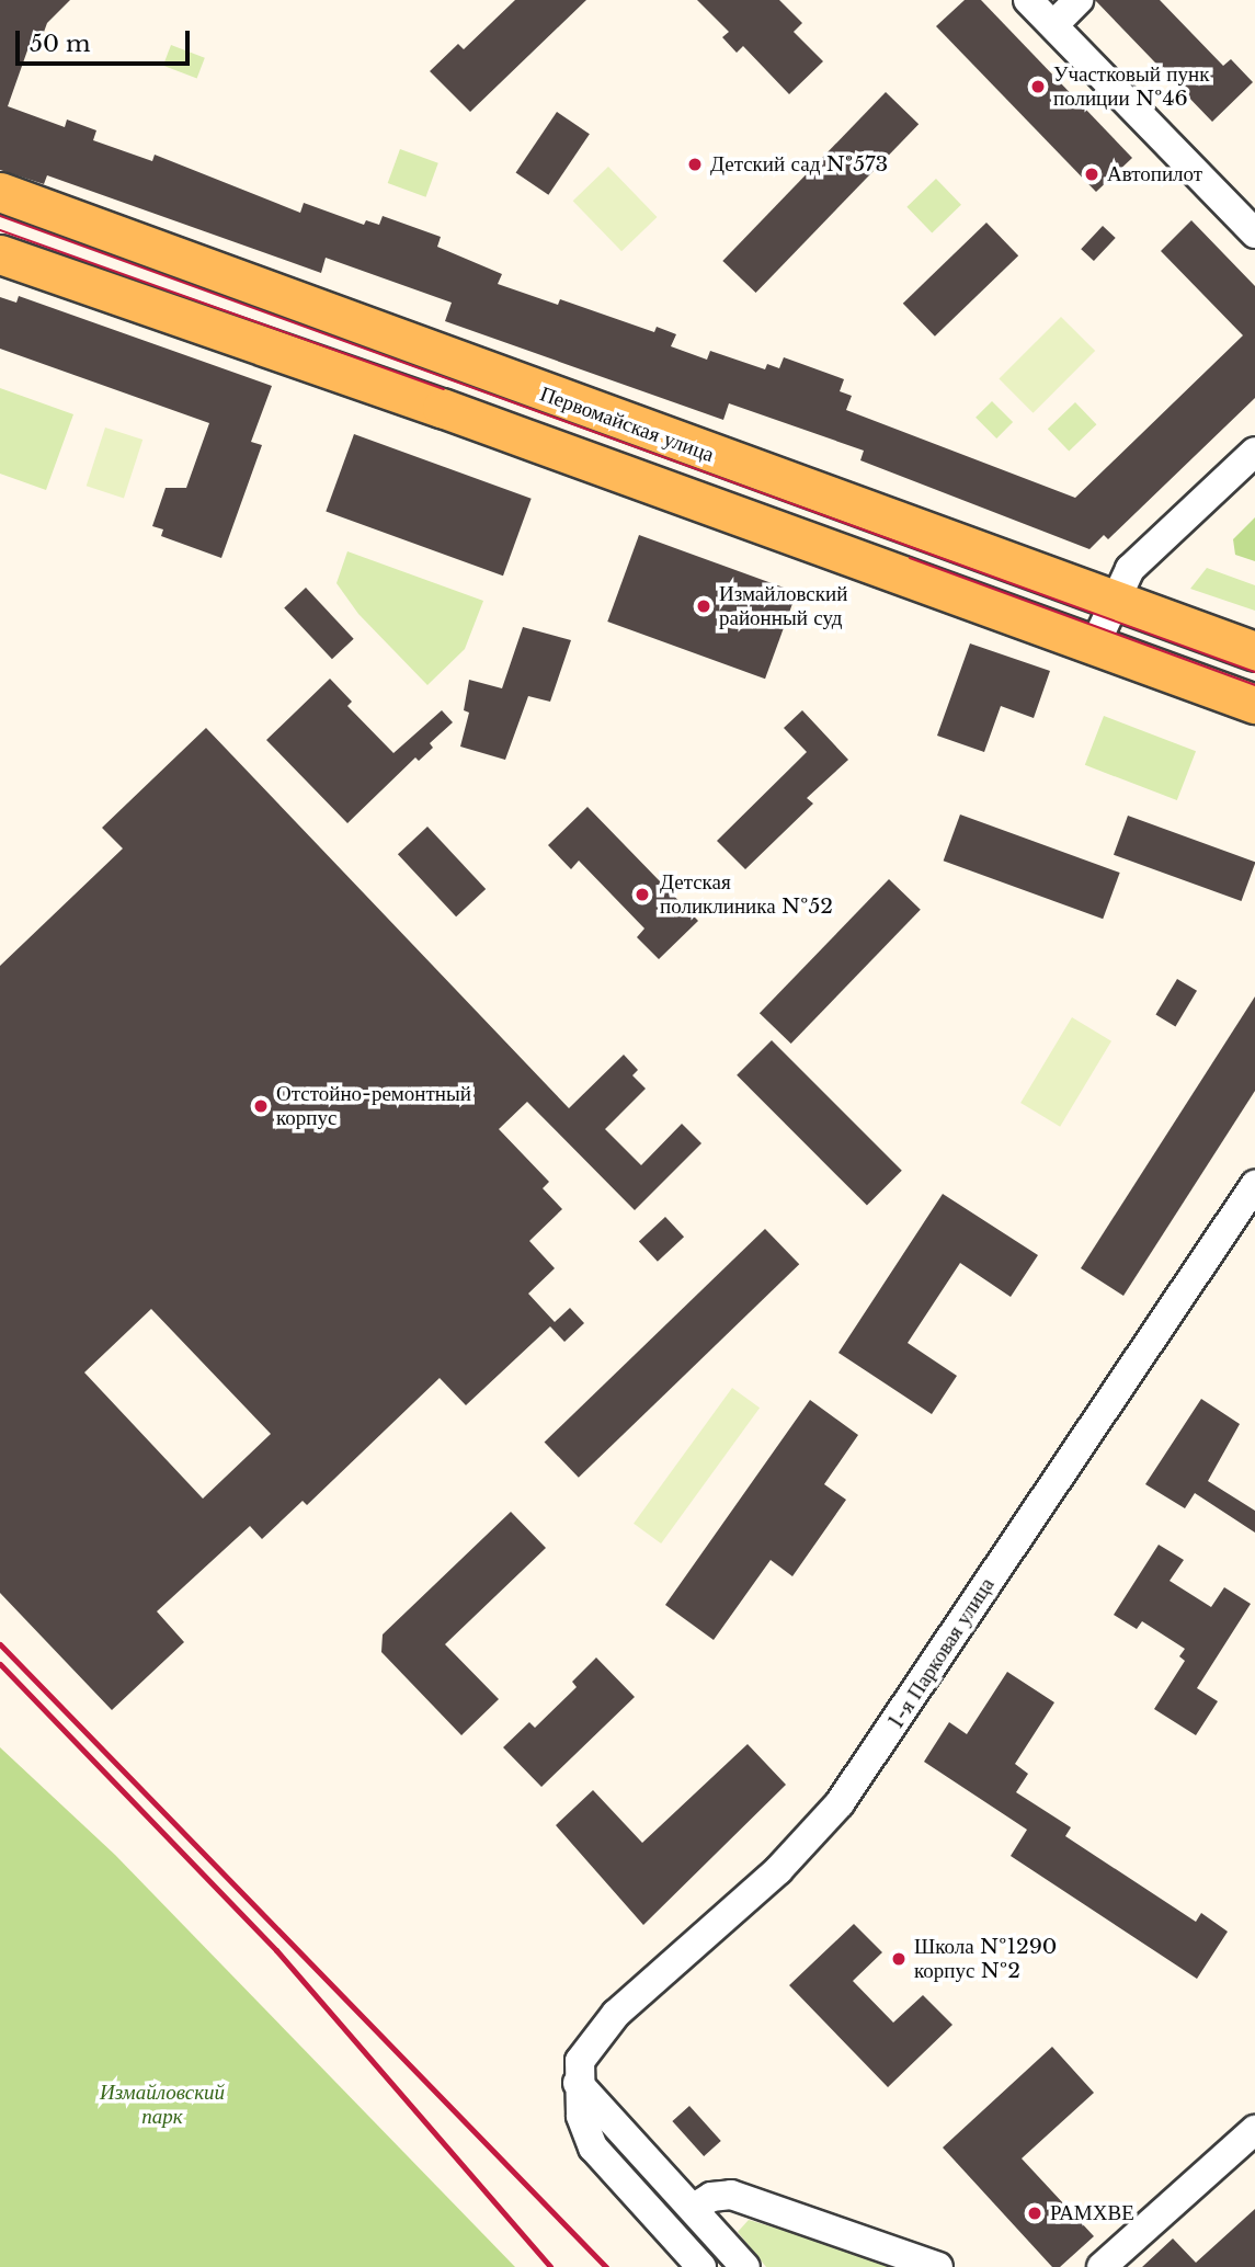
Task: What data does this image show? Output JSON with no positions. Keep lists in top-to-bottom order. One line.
{"streets":{"main road":["Первомайская улица"],"street":["1-я Парковая улица"]},"parks":["Измайловский парк"],"places":["Участковый пунк полиции №46","Детский сад №573","Автопилот","Измайловский районный суд","Детская поликлиника №52","Отстойно-ремонтный корпус","Школа №1290 корпус №2","РАМХВЕ"],"scale_bar":"50 m"}
